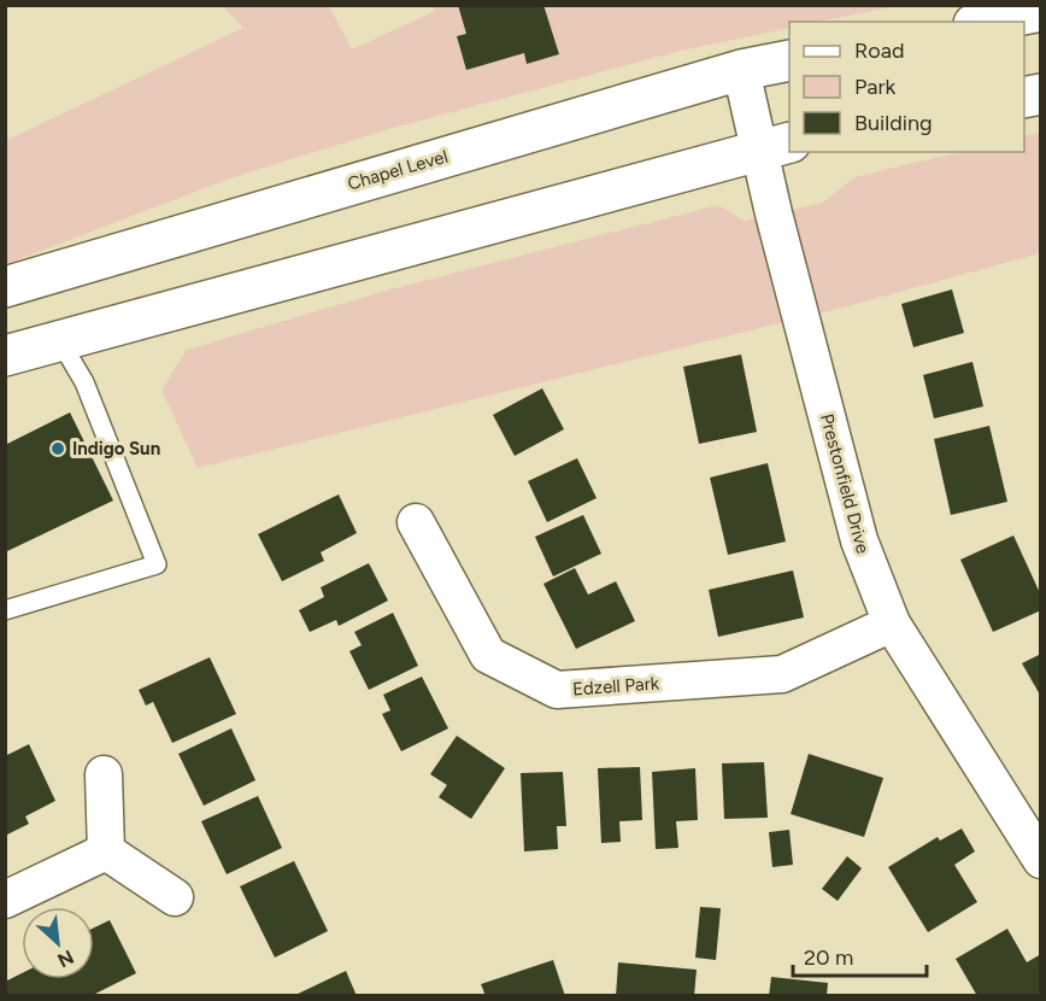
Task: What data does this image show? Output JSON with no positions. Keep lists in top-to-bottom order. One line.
{"streets":{"main road":["Chapel Level"],"street":["Prestonfield Drive","Edzell Park"]},"crossings":[["Chapel Level","Prestonfield Drive"],["Prestonfield Drive","Edzell Park"]],"places":["Indigo Sun"],"legend":["Road","Park","Building"],"scale_bar":"20 m","north":"bottom right"}
